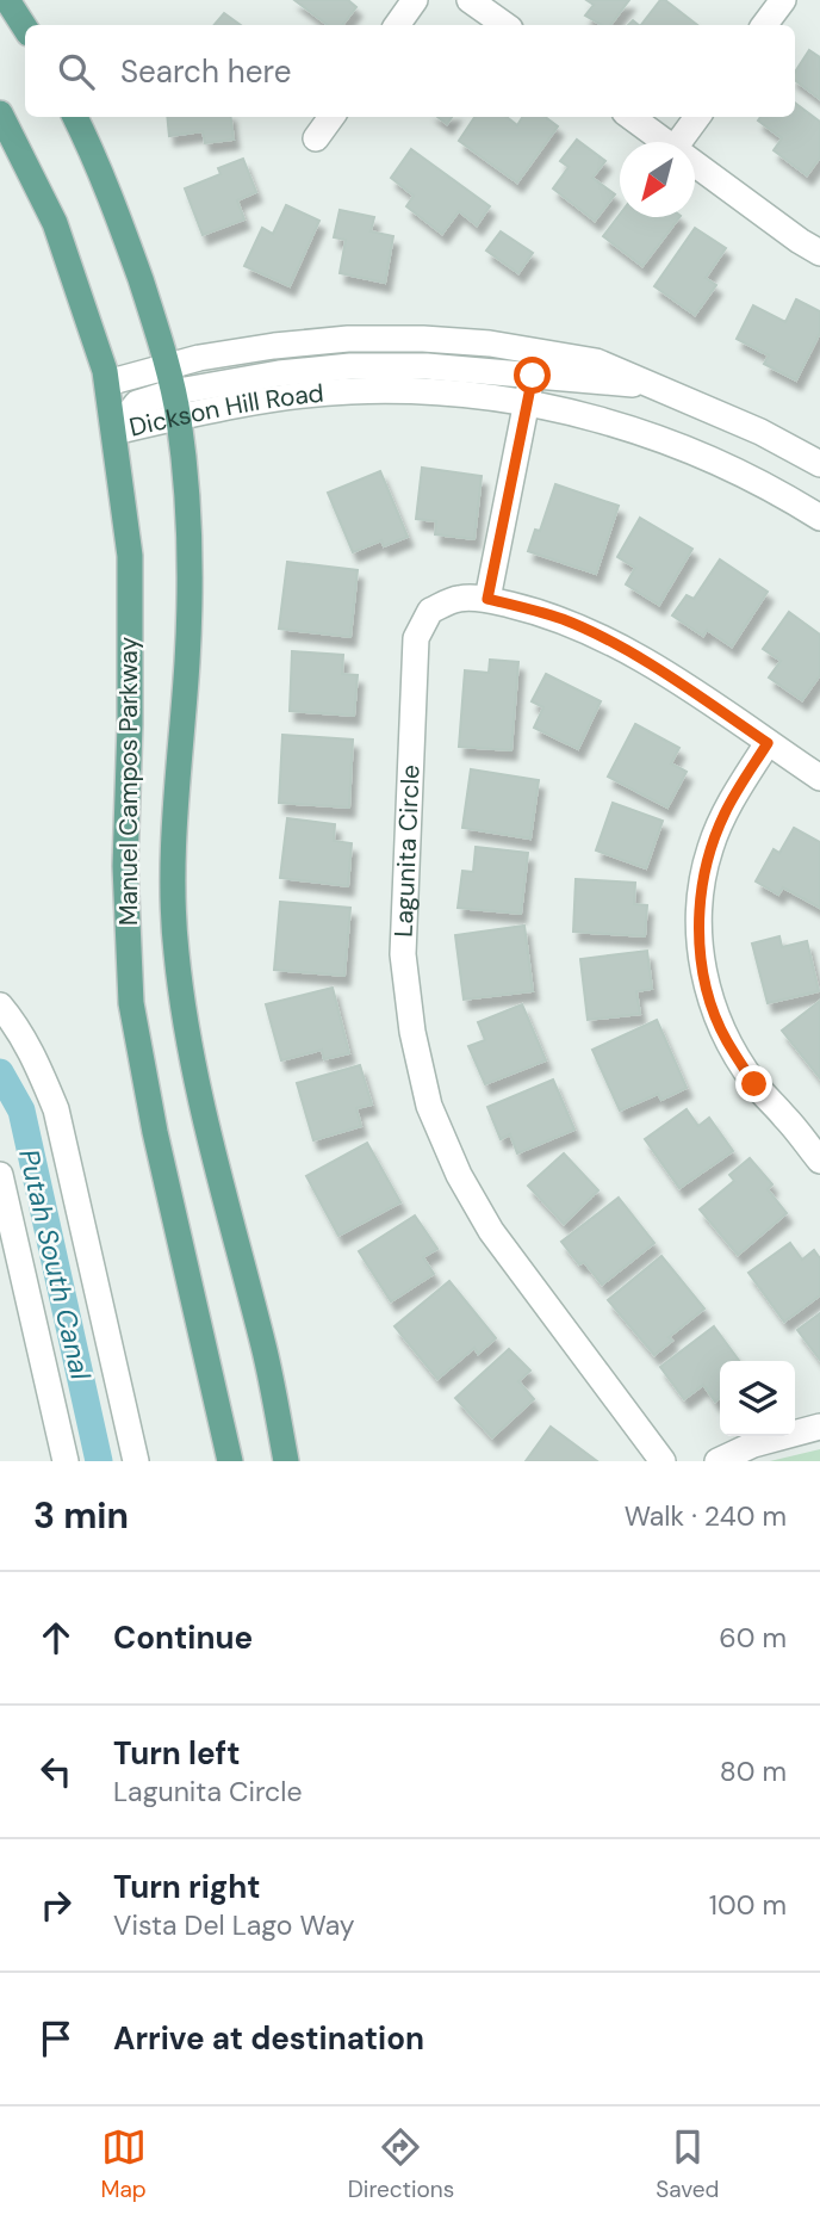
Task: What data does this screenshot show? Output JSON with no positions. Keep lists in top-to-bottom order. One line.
{"streets":{"main road":["Manuel Campos Parkway"],"street":["Dickson Hill Road","Lagunita Circle"]},"crossings":[["Dickson Hill Road","Manuel Campos Parkway"]],"water":["Putah South Canal"],"north":"bottom left","page":{"search":"Search here","heading":["3 min","Walk · 240 m"],"list":[["Continue","60 m"],["Turn left","Lagunita Circle","80 m"],["Turn right","Vista Del Lago Way","100 m"],"Arrive at destination"],"nav":["Map","Directions","Saved"]}}
